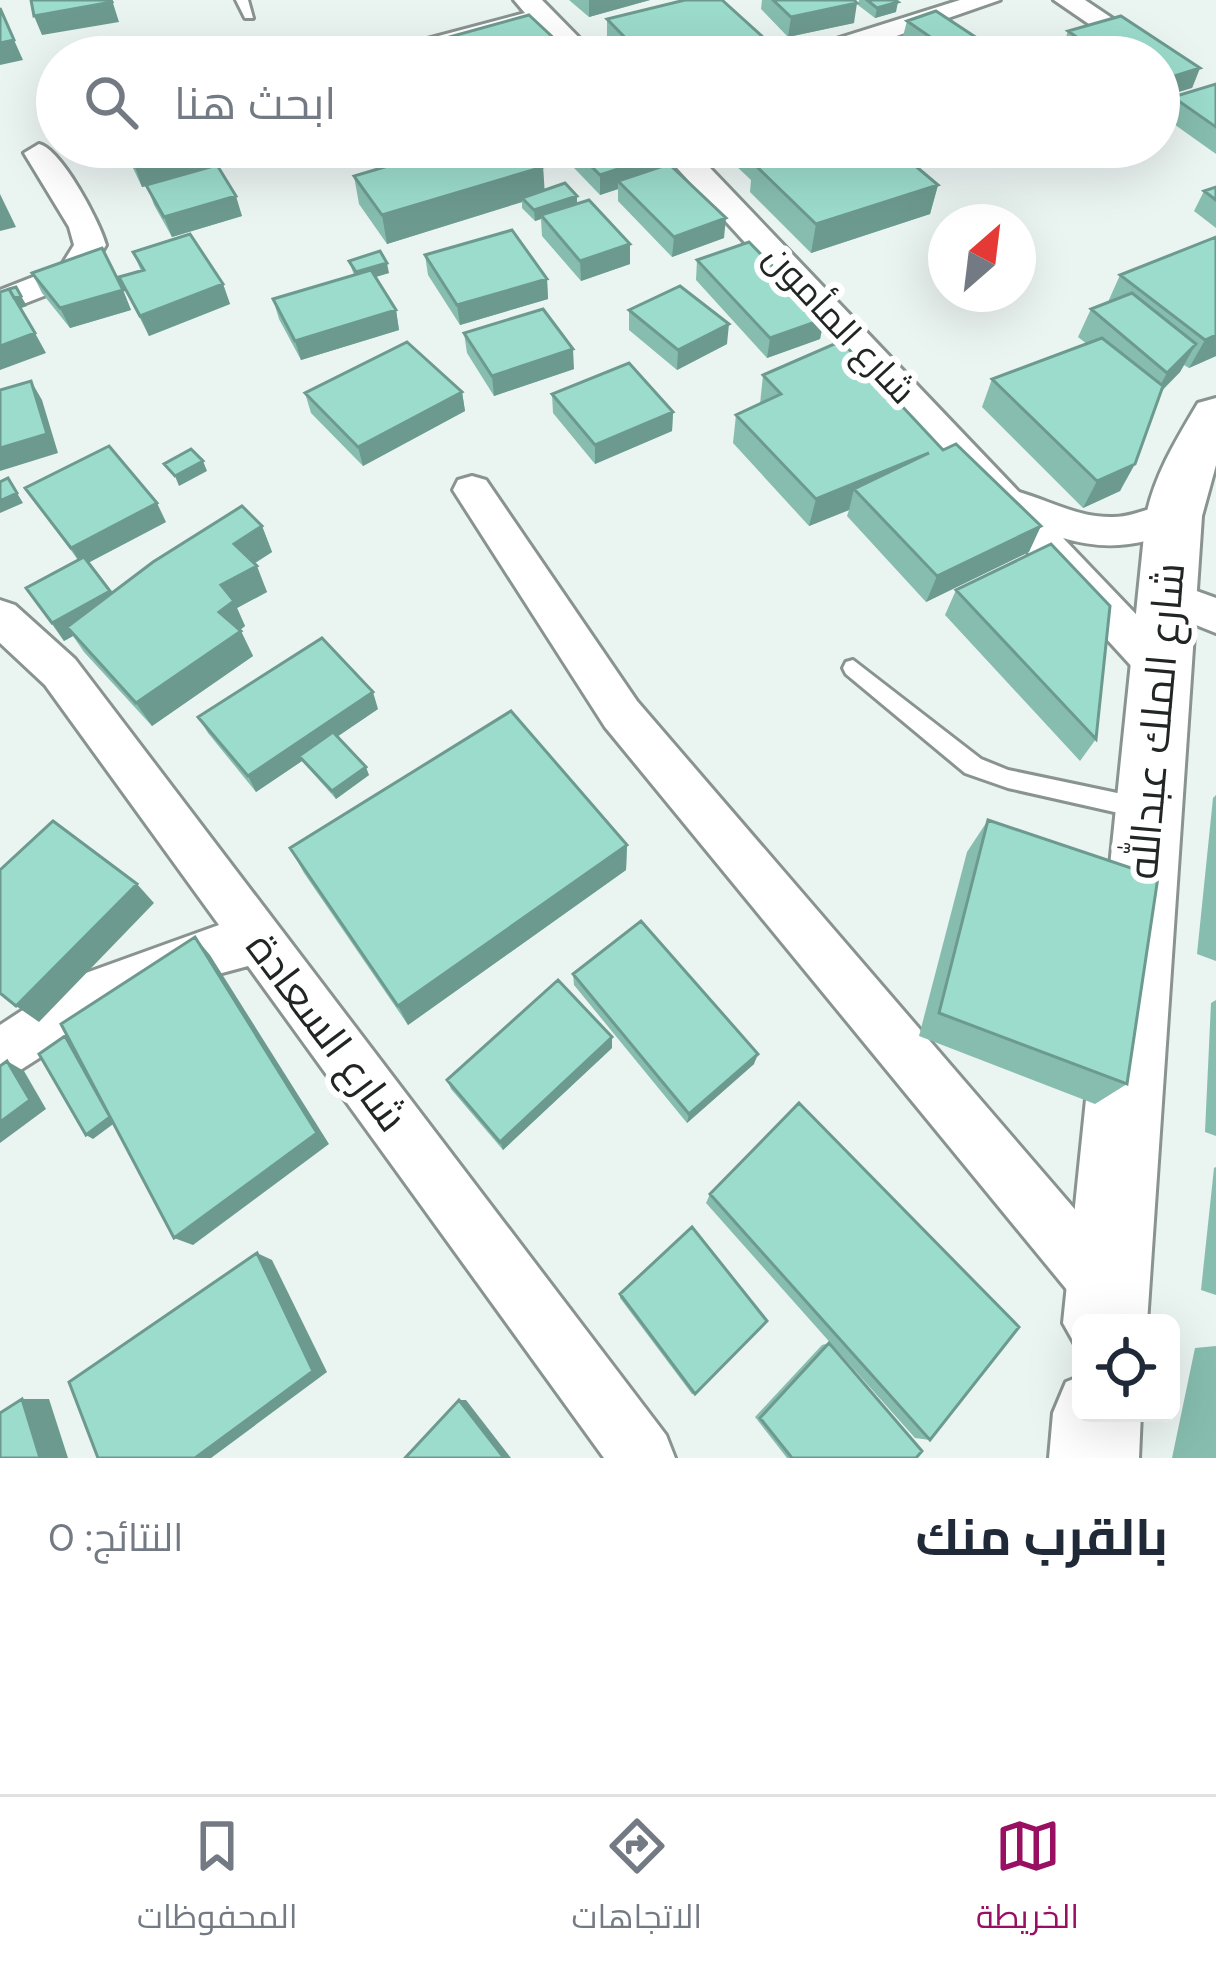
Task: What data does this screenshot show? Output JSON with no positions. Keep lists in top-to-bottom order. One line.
{"streets":{"main road":["شارع الملك عبدالله"],"street":["شارع المأمون","شارع السعادة"]},"crossings":[["شارع المأمون","شارع الملك عبدالله"]],"north":"top right","page":{"search":"ابحث هنا","heading":["بالقرب منك","النتائج: 0"],"nav":["الخريطة","الاتجاهات","المحفوظات"]}}
